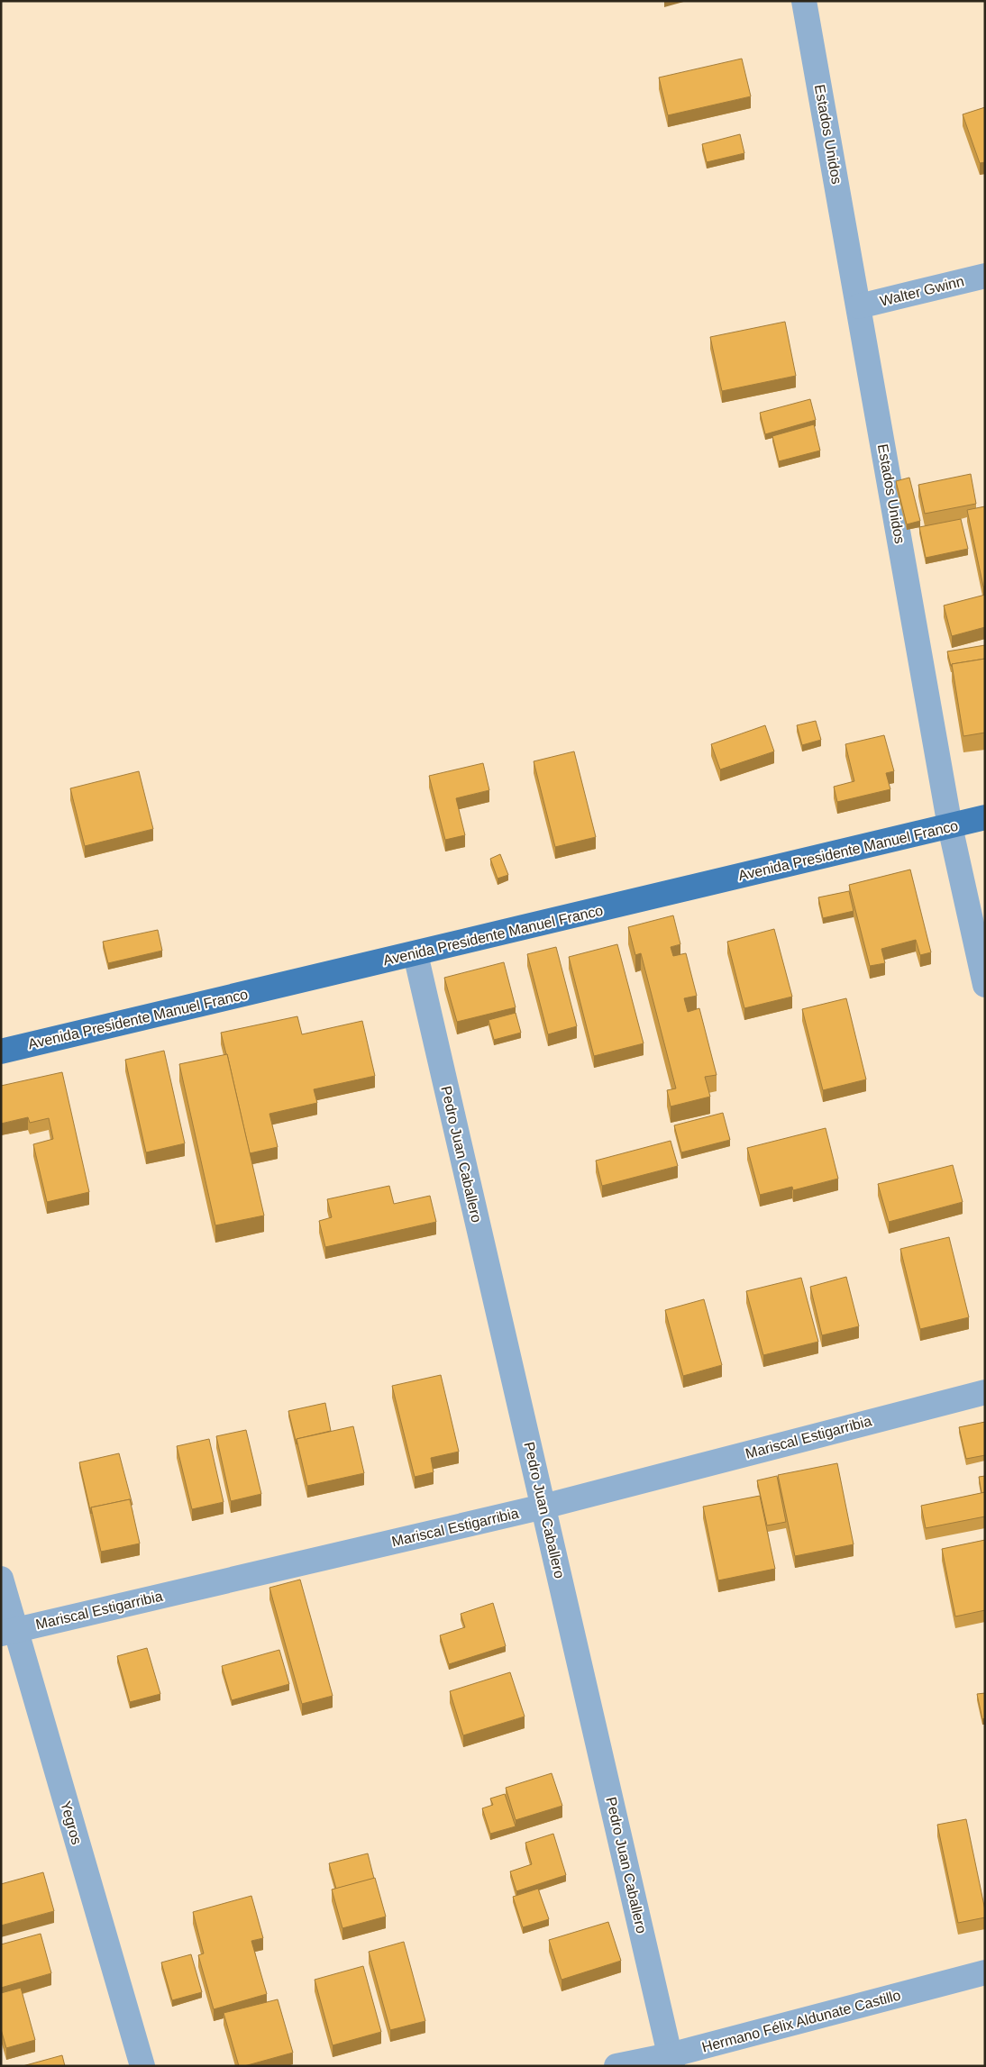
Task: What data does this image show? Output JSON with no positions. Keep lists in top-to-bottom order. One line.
{"streets":{"main road":["Avenida Presidente Manuel Franco"],"street":["Estados Unidos","Walter Gwinn","Pedro Juan Caballero","Mariscal Estigarribia","Yegros","Hermano Félix Aldunate Castillo"]},"crossings":[["Estados Unidos","Walter Gwinn"],["Estados Unidos","Avenida Presidente Manuel Franco"],["Avenida Presidente Manuel Franco","Pedro Juan Caballero"],["Pedro Juan Caballero","Mariscal Estigarribia"],["Pedro Juan Caballero","Hermano Félix Aldunate Castillo"],["Mariscal Estigarribia","Yegros"]]}
